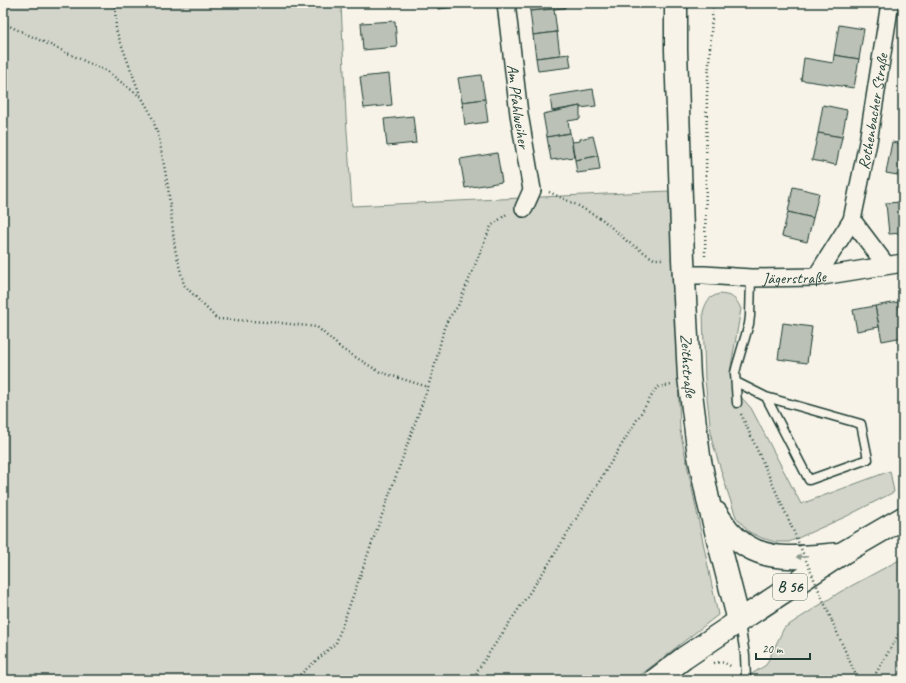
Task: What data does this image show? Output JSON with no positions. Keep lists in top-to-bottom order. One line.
{"streets":{"street":["Am Pfahlweiher","Rothenbacher Straße","Jägerstraße","Zeithstraße","B 56"]},"crossings":[["Rothenbacher Straße","Jägerstraße"],["Jägerstraße","Zeithstraße"],["Zeithstraße","B 56"]],"scale_bar":"20 m"}
